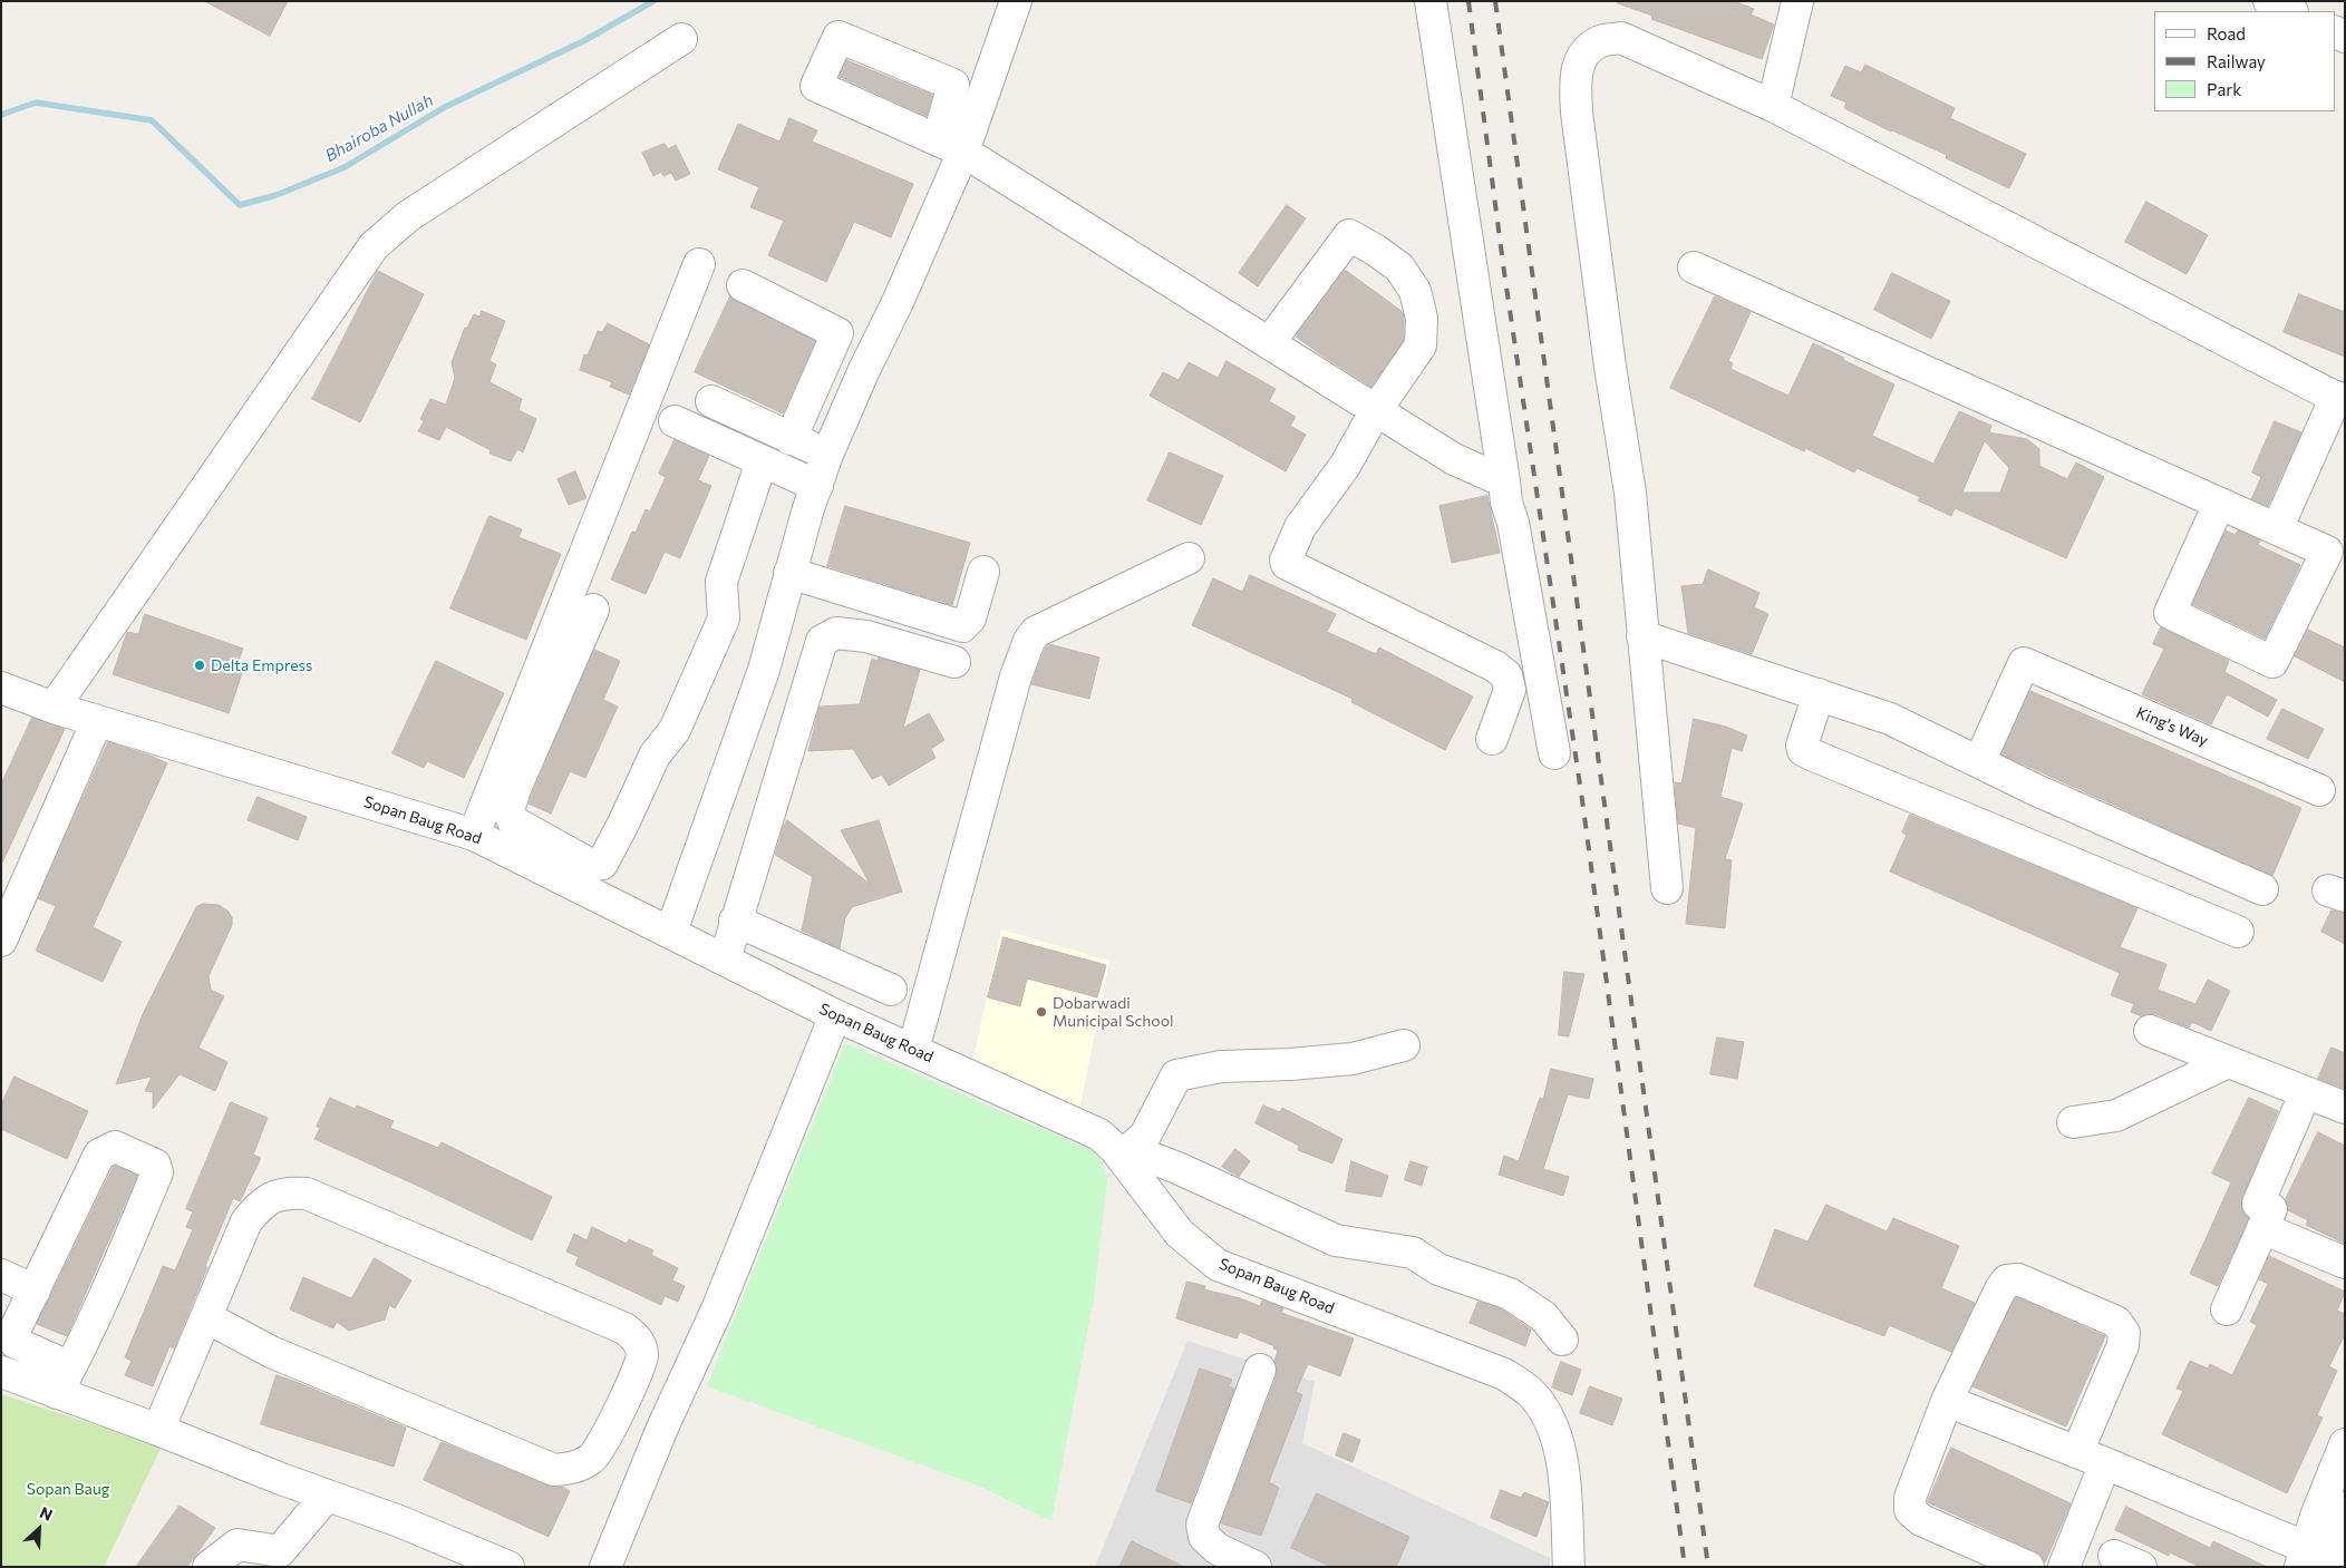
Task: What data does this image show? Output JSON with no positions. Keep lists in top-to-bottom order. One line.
{"streets":{"street":["King's Way","Sopan Baug Road"]},"water":["Bhairoba Nullah"],"parks":["Sopan Baug"],"places":["Delta Empress","Dobarwadi Municipal School"],"legend":["Road","Railway","Park"],"north":"top right"}
